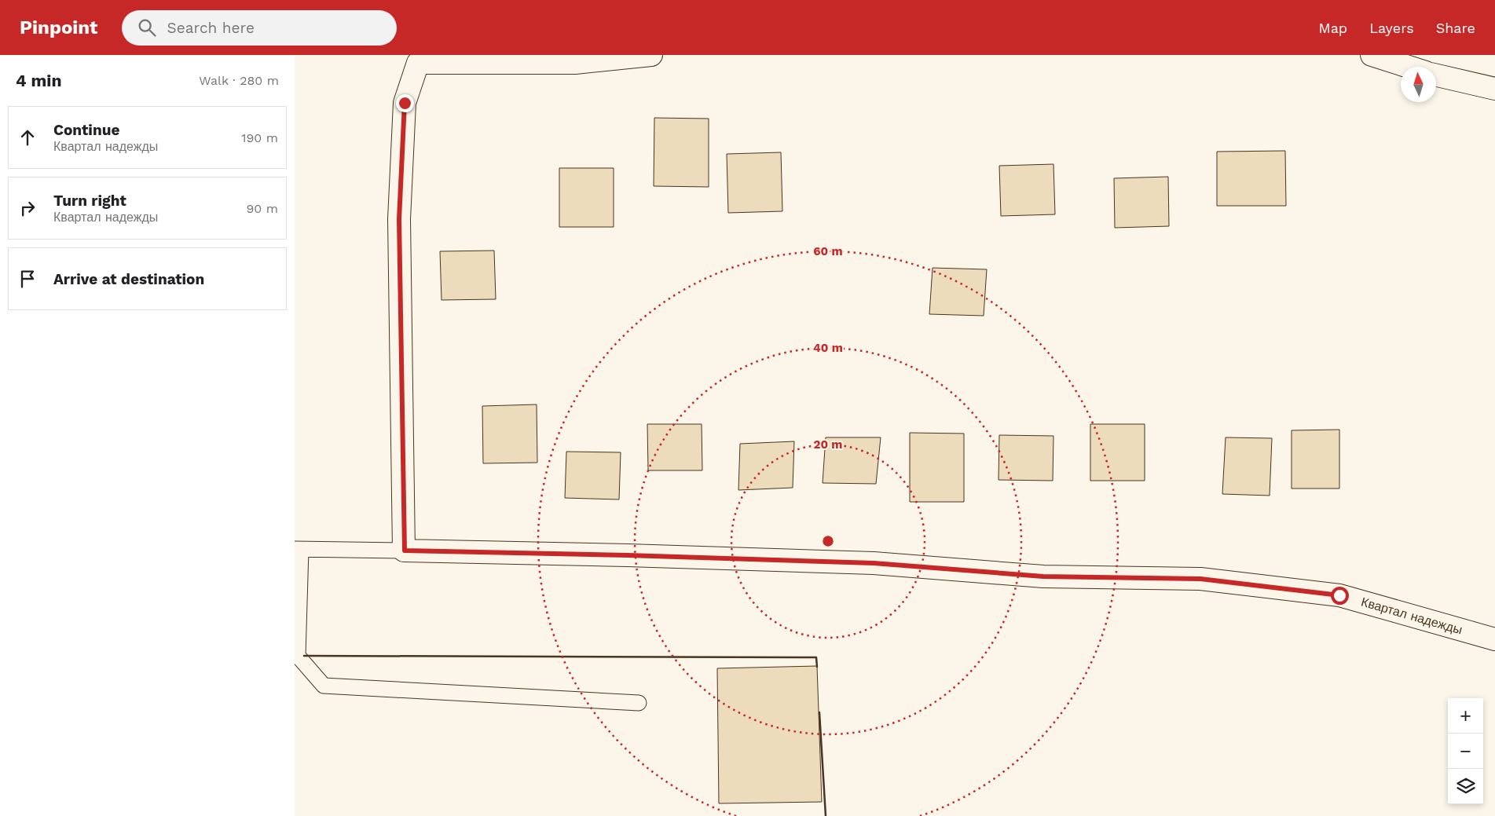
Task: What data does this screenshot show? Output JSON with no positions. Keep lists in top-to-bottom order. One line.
{"streets":{"street":["Квартал надежды"]},"north":"top","page":{"header":"Pinpoint","search":"Search here","nav":["Map","Layers","Share"],"heading":["4 min","Walk · 280 m"],"list":[["Continue","Квартал надежды","190 m"],["Turn right","Квартал надежды","90 m"],"Arrive at destination"],"map_buttons":["+","−"]},"rings":["60 m","40 m","20 m"]}
